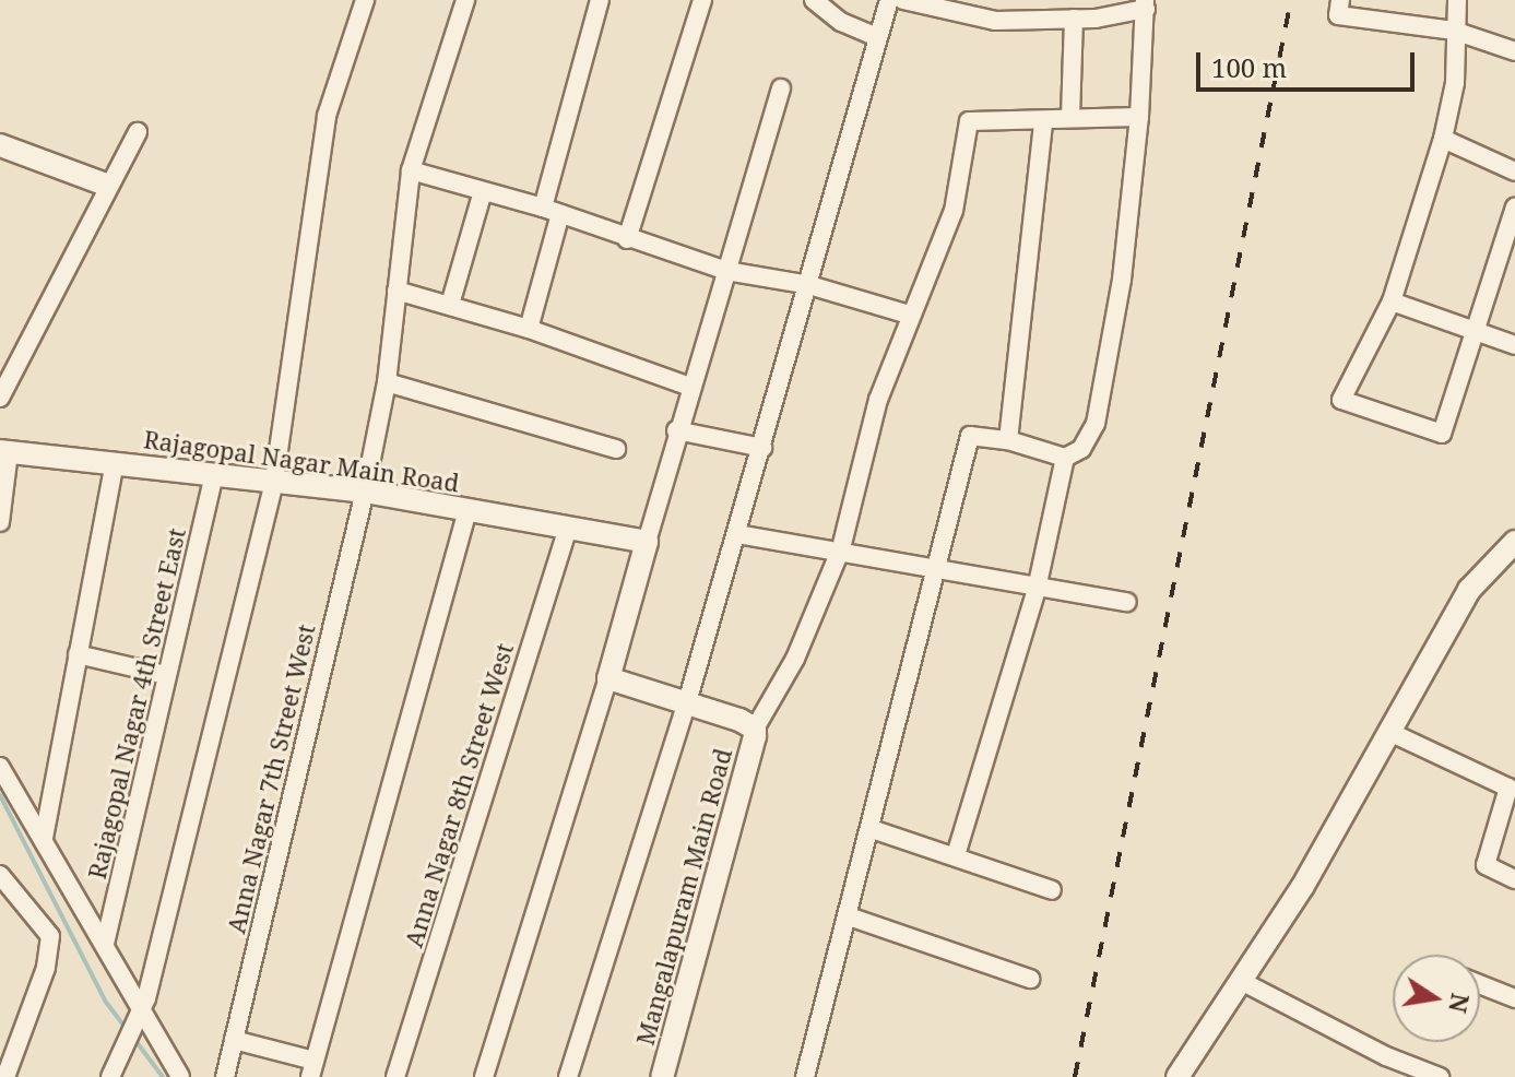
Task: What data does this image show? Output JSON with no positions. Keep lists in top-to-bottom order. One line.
{"streets":{"street":["Rajagopal Nagar Main Road","Rajagopal Nagar 4th Street East","Anna Nagar 7th Street West","Anna Nagar 8th Street West","Mangalapuram Main Road"]},"crossings":[["Rajagopal Nagar Main Road","Rajagopal Nagar 4th Street East"],["Rajagopal Nagar Main Road","Anna Nagar 7th Street West"],["Rajagopal Nagar Main Road","Anna Nagar 8th Street West"]],"scale_bar":"100 m","north":"right"}
